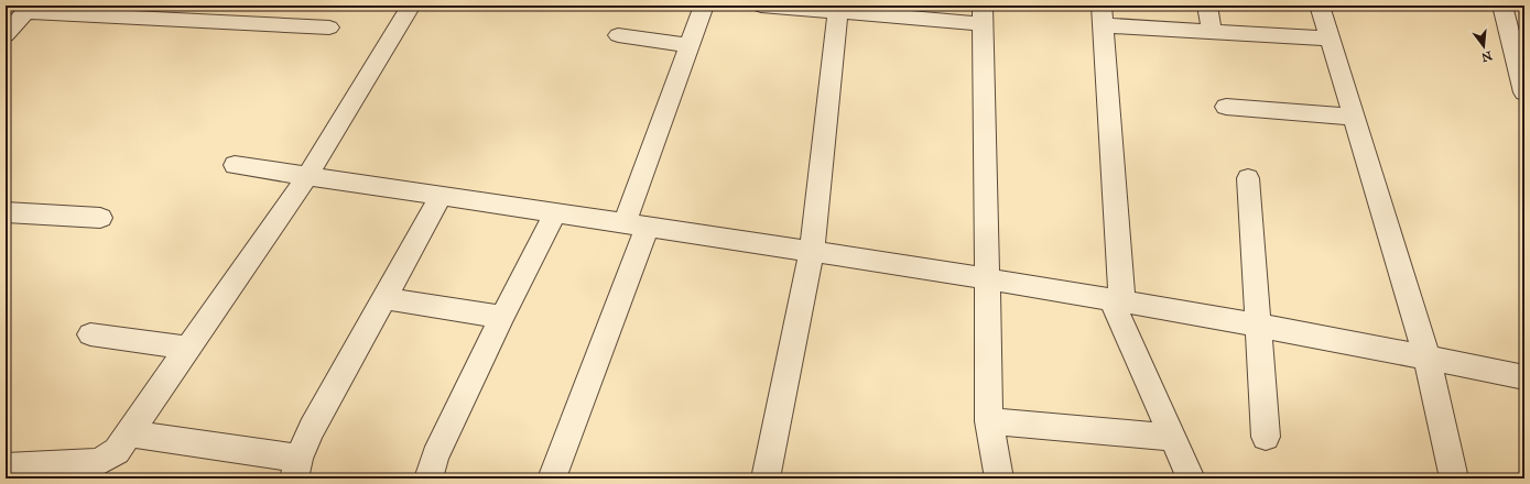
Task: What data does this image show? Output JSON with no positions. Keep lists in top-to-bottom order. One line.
{"north":"bottom"}
